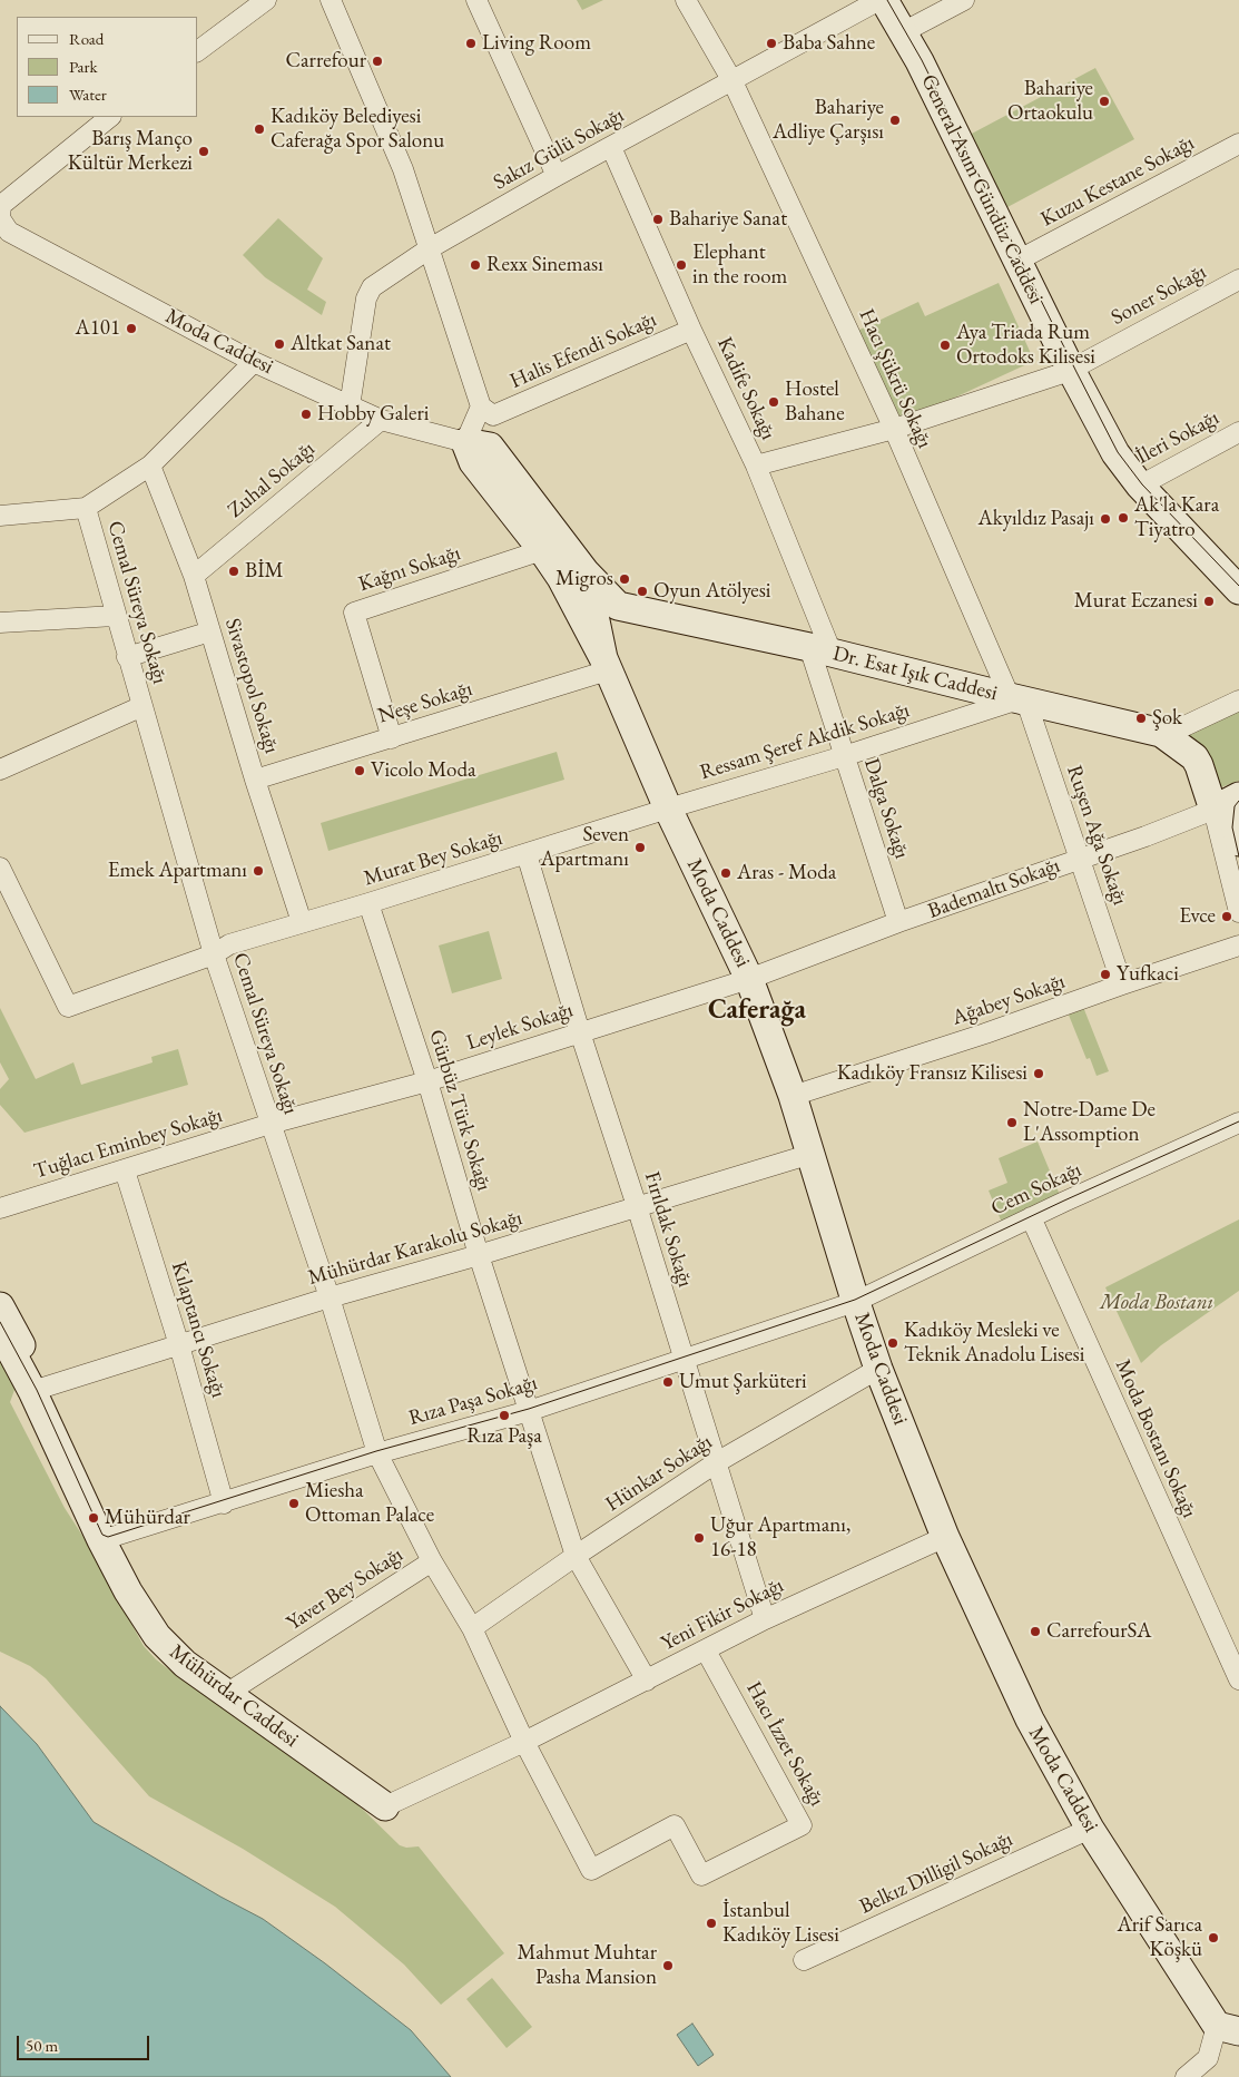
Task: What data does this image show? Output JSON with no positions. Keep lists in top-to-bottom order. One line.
{"streets":{"street":["Sakız Gülü Sokağı","Kuzu Kestane Sokağı","General Asım Gündüz Caddesi","Soner Sokağı","Moda Caddesi","Halis Efendi Sokağı","Hacı Şükrü Sokağı","Kadife Sokağı","İleri Sokağı","Zuhal Sokağı","Kağnı Sokağı","Cemal Süreya Sokağı","Dr. Esat Işık Caddesi","Sivastopol Sokağı","Neşe Sokağı","Ressam Şeref Akdik Sokağı","Dalga Sokağı","Ruşen Ağa Sokağı","Murat Bey Sokağı","Bademaltı Sokağı","Ağabey Sokağı","Leylek Sokağı","Gürbüz Türk Sokağı","Tuğlacı Eminbey Sokağı","Cem Sokağı","Fırıldak Sokağı","Mühürdar Karakolu Sokağı","Kılaptancı Sokağı","Rıza Paşa Sokağı","Moda Bostanı Sokağı","Hünkar Sokağı","Yaver Bey Sokağı","Yeni Fikir Sokağı","Mühürdar Caddesi","Hacı İzzet Sokağı","Belkız Dilligil Sokağı"]},"crossings":[["Sakız Gülü Sokağı","Moda Caddesi"],["Sakız Gülü Sokağı","Hacı Şükrü Sokağı"],["Sakız Gülü Sokağı","Kadife Sokağı"],["Kuzu Kestane Sokağı","General Asım Gündüz Caddesi"],["General Asım Gündüz Caddesi","Soner Sokağı"],["General Asım Gündüz Caddesi","İleri Sokağı"],["Soner Sokağı","Hacı Şükrü Sokağı"],["Soner Sokağı","Kadife Sokağı"],["Moda Caddesi","Zuhal Sokağı"],["Moda Caddesi","Kağnı Sokağı"],["Moda Caddesi","Dr. Esat Işık Caddesi"],["Moda Caddesi","Neşe Sokağı"],["Moda Caddesi","Ressam Şeref Akdik Sokağı"],["Moda Caddesi","Murat Bey Sokağı"],["Moda Caddesi","Bademaltı Sokağı"],["Moda Caddesi","Ağabey Sokağı"],["Moda Caddesi","Leylek Sokağı"],["Moda Caddesi","Cem Sokağı"],["Moda Caddesi","Mühürdar Karakolu Sokağı"],["Moda Caddesi","Rıza Paşa Sokağı"],["Moda Caddesi","Hünkar Sokağı"],["Moda Caddesi","Yeni Fikir Sokağı"],["Moda Caddesi","Belkız Dilligil Sokağı"],["Halis Efendi Sokağı","Kadife Sokağı"],["Hacı Şükrü Sokağı","Dr. Esat Işık Caddesi"],["Hacı Şükrü Sokağı","Ressam Şeref Akdik Sokağı"],["Hacı Şükrü Sokağı","Ruşen Ağa Sokağı"],["Kadife Sokağı","Dr. Esat Işık Caddesi"],["Kadife Sokağı","Dalga Sokağı"],["Zuhal Sokağı","Sivastopol Sokağı"],["Kağnı Sokağı","Neşe Sokağı"],["Cemal Süreya Sokağı","Murat Bey Sokağı"],["Cemal Süreya Sokağı","Leylek Sokağı"],["Cemal Süreya Sokağı","Tuğlacı Eminbey Sokağı"],["Cemal Süreya Sokağı","Mühürdar Karakolu Sokağı"],["Cemal Süreya Sokağı","Rıza Paşa Sokağı"],["Cemal Süreya Sokağı","Yaver Bey Sokağı"],["Dr. Esat Işık Caddesi","Ressam Şeref Akdik Sokağı"],["Dr. Esat Işık Caddesi","Dalga Sokağı"],["Dr. Esat Işık Caddesi","Ruşen Ağa Sokağı"],["Dr. Esat Işık Caddesi","Bademaltı Sokağı"],["Sivastopol Sokağı","Neşe Sokağı"],["Sivastopol Sokağı","Murat Bey Sokağı"],["Ressam Şeref Akdik Sokağı","Dalga Sokağı"],["Ressam Şeref Akdik Sokağı","Ruşen Ağa Sokağı"],["Ressam Şeref Akdik Sokağı","Murat Bey Sokağı"],["Dalga Sokağı","Bademaltı Sokağı"],["Ruşen Ağa Sokağı","Bademaltı Sokağı"],["Ruşen Ağa Sokağı","Ağabey Sokağı"],["Murat Bey Sokağı","Gürbüz Türk Sokağı"],["Murat Bey Sokağı","Fırıldak Sokağı"],["Bademaltı Sokağı","Leylek Sokağı"],["Leylek Sokağı","Gürbüz Türk Sokağı"],["Leylek Sokağı","Tuğlacı Eminbey Sokağı"],["Leylek Sokağı","Fırıldak Sokağı"],["Gürbüz Türk Sokağı","Mühürdar Karakolu Sokağı"],["Gürbüz Türk Sokağı","Rıza Paşa Sokağı"],["Gürbüz Türk Sokağı","Hünkar Sokağı"],["Gürbüz Türk Sokağı","Yeni Fikir Sokağı"],["Tuğlacı Eminbey Sokağı","Kılaptancı Sokağı"],["Cem Sokağı","Rıza Paşa Sokağı"],["Cem Sokağı","Moda Bostanı Sokağı"],["Fırıldak Sokağı","Mühürdar Karakolu Sokağı"],["Fırıldak Sokağı","Rıza Paşa Sokağı"],["Fırıldak Sokağı","Hünkar Sokağı"],["Fırıldak Sokağı","Yeni Fikir Sokağı"],["Mühürdar Karakolu Sokağı","Kılaptancı Sokağı"],["Mühürdar Karakolu Sokağı","Mühürdar Caddesi"],["Kılaptancı Sokağı","Rıza Paşa Sokağı"],["Rıza Paşa Sokağı","Mühürdar Caddesi"],["Hünkar Sokağı","Yaver Bey Sokağı"],["Yaver Bey Sokağı","Yeni Fikir Sokağı"],["Yaver Bey Sokağı","Mühürdar Caddesi"],["Yaver Bey Sokağı","Hacı İzzet Sokağı"],["Yeni Fikir Sokağı","Mühürdar Caddesi"],["Yeni Fikir Sokağı","Hacı İzzet Sokağı"],["Mühürdar Caddesi","Hacı İzzet Sokağı"]],"districts":["Caferağa"],"parks":["Moda Bostanı"],"places":["Living Room","Baba Sahne","Carrefour","Bahariye Ortaokulu","Bahariye Adliye Çarşısı","Kadıköy Belediyesi Caferağa Spor Salonu","Barış Manço Kültür Merkezi","Bahariye Sanat","Rexx Sineması","Elephant in the room","A101","Altkat Sanat","Aya Triada Rum Ortodoks Kilisesi","Hostel Bahane","Hobby Galeri","Ak'la Kara Tiyatro","Akyıldız Pasajı","BİM","Migros","Oyun Atölyesi","Murat Eczanesi","Şok","Vicolo Moda","Seven Apartmanı","Emek Apartmanı","Aras - Moda","Evce","Yufkaci","Kadıköy Fransız Kilisesi","Notre-Dame De L'Assomption","Kadıköy Mesleki ve Teknik Anadolu Lisesi","Umut Şarküteri","Rıza Paşa","Miesha Ottoman Palace","Mühürdar","Uğur Apartmanı, 16-18","CarrefourSA","İstanbul Kadıköy Lisesi","Arif Sarıca Köşkü","Mahmut Muhtar Pasha Mansion"],"legend":["Road","Park","Water"],"scale_bar":"50 m"}
